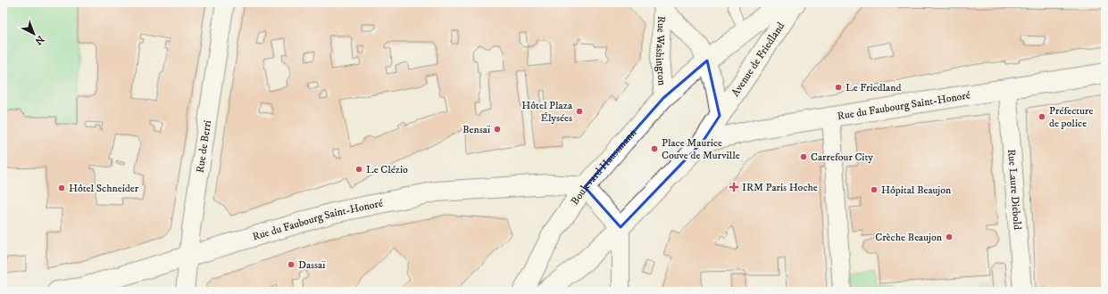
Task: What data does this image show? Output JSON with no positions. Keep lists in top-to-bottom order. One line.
{"streets":{"street":["Rue Washington","Avenue de Friedland","Rue du Faubourg Saint-Honoré","Rue de Berri","Boulevard Haussmann","Rue Laure Diebold"]},"crossings":[["Rue Washington","Boulevard Haussmann"],["Avenue de Friedland","Boulevard Haussmann"],["Rue du Faubourg Saint-Honoré","Rue de Berri"],["Rue du Faubourg Saint-Honoré","Boulevard Haussmann"],["Rue du Faubourg Saint-Honoré","Rue Laure Diebold"]],"places":{"other":["Le Friedland","Hôtel Plaza Élysées","Préfecture de police","Bensaï","Place Maurice Couve de Murville","Carrefour City","Le Clézio","Hôtel Schneider","Hôpital Beaujon","Crèche Beaujon","Dassaï"],"health":["IRM Paris Hoche"]},"north":"bottom right"}
